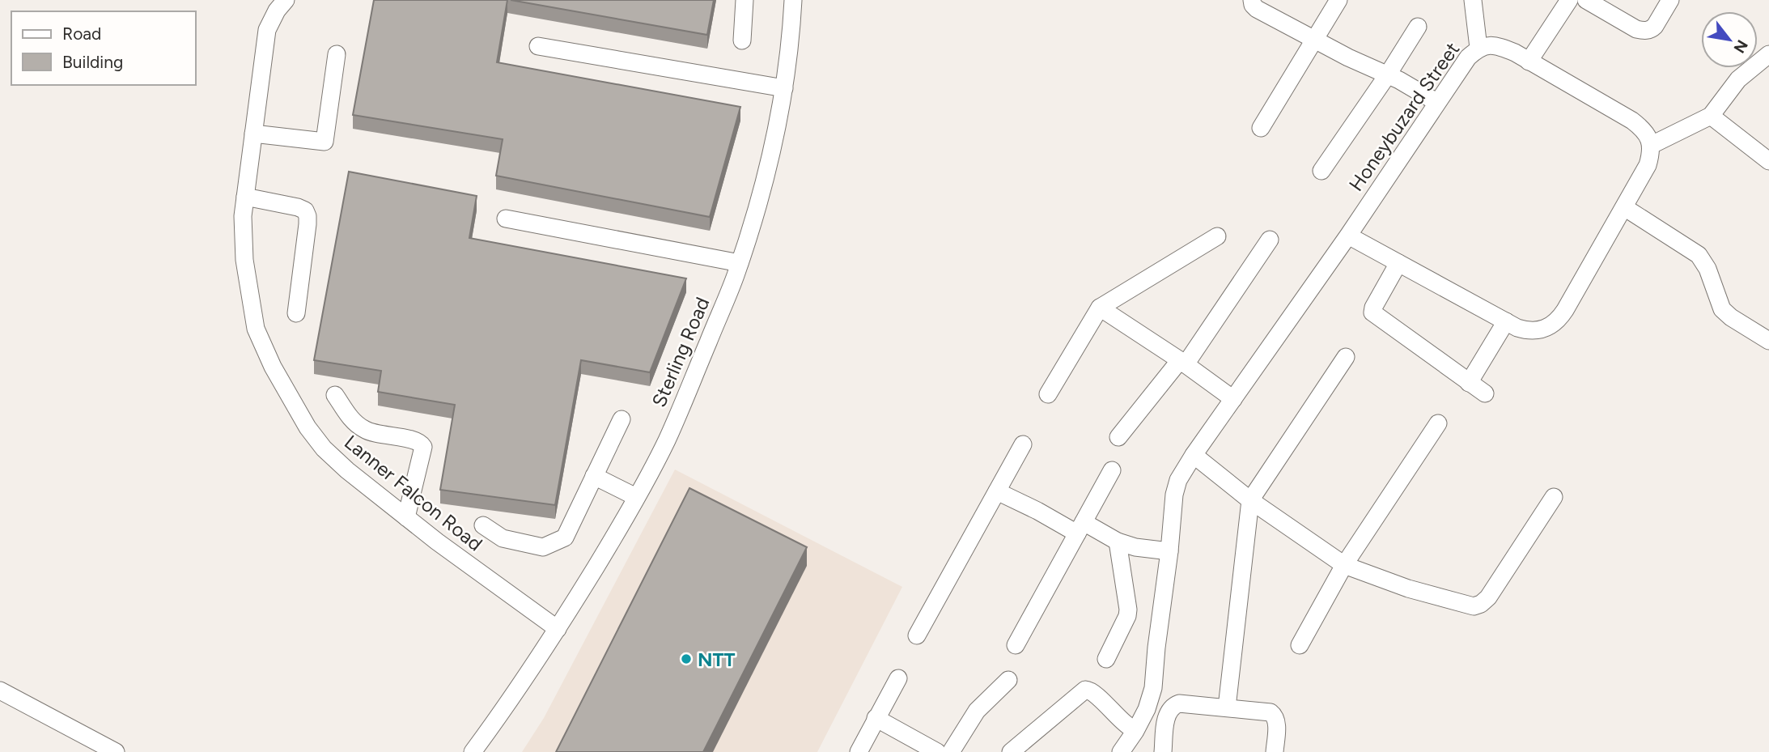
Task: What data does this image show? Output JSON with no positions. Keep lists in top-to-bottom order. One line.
{"streets":{"street":["Honeybuzard Street","Sterling Road","Lanner Falcon Road"]},"crossings":[["Sterling Road","Lanner Falcon Road"]],"places":["NTT"],"legend":["Road","Building"],"north":"bottom right"}
